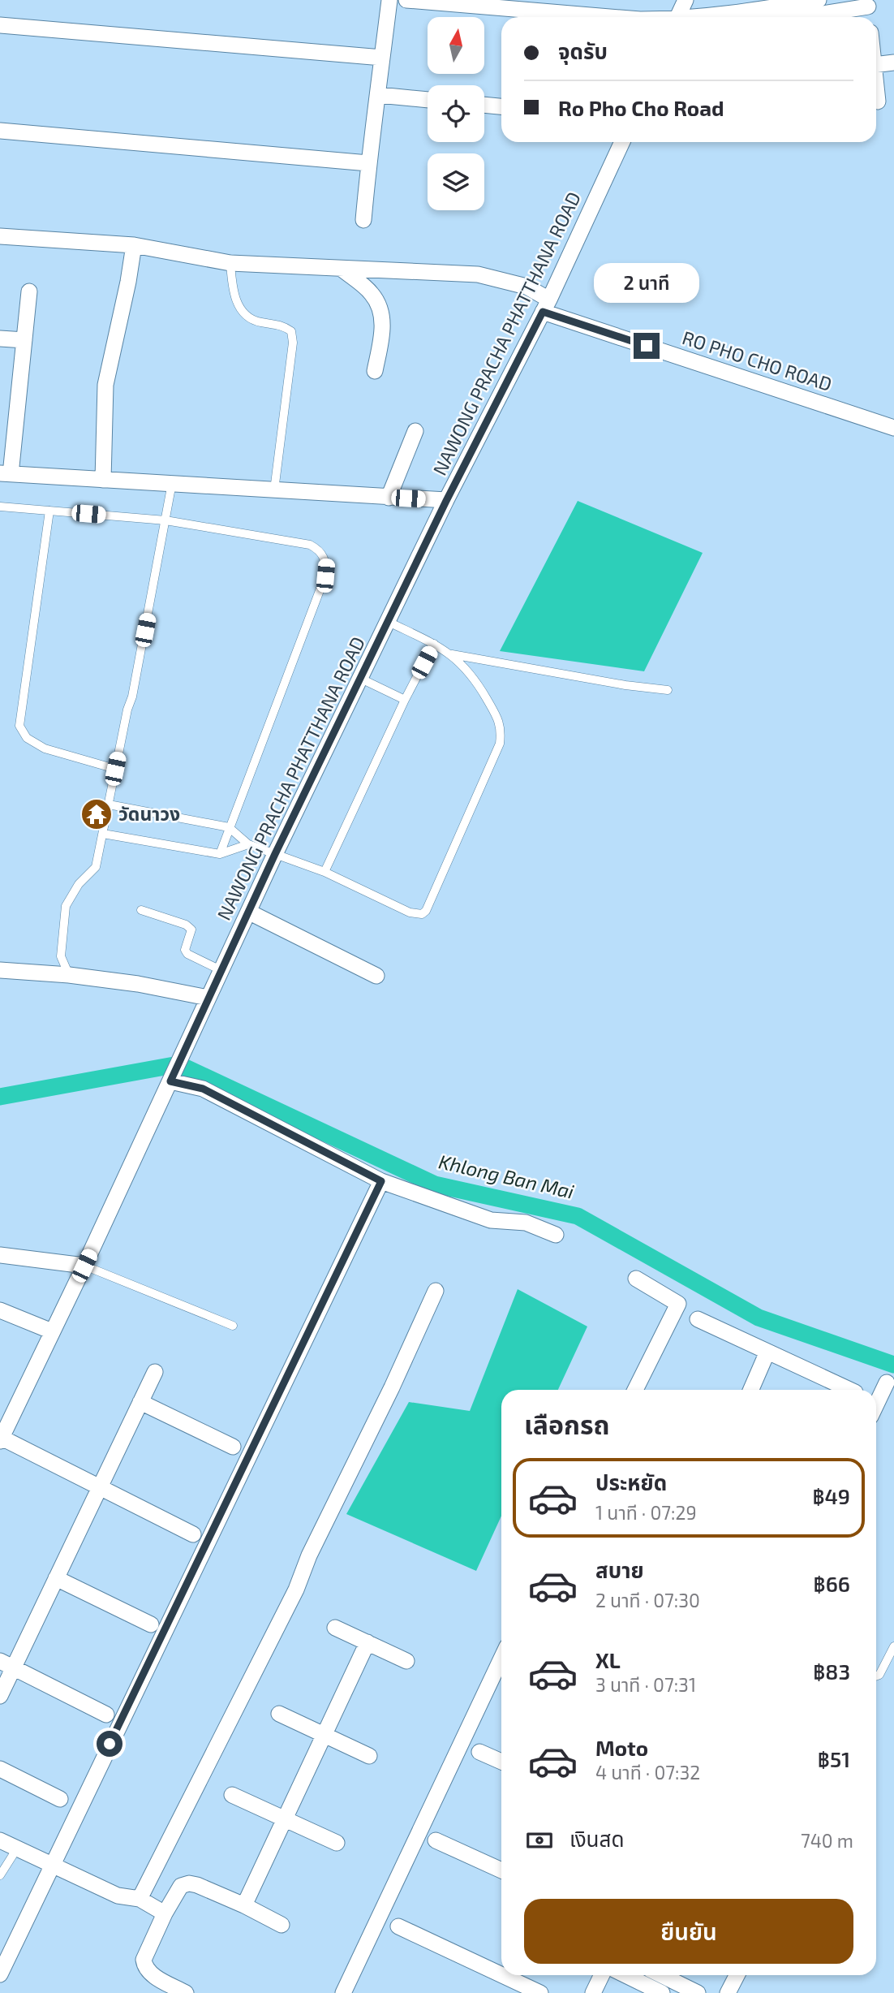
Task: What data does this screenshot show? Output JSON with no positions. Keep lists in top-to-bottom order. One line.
{"streets":{"street":["NAWONG PRACHA PHATTHANA ROAD","RO PHO CHO ROAD"]},"crossings":[["NAWONG PRACHA PHATTHANA ROAD","RO PHO CHO ROAD"]],"water":["Khlong Ban Mai"],"places":{"temple":["วัดนาวง"]},"north":"top","page":{"banner":["จุดรับ","Ro Pho Cho Road"],"bubble":"2 นาที","heading":"เลือกรถ","list":[{"name":"ประหยัด","note":"1 นาที · 07:29","value":"฿49"},{"name":"สบาย","note":"2 นาที · 07:30","value":"฿66"},{"name":"XL","note":"3 นาที · 07:31","value":"฿83"},{"name":"Moto","note":"4 นาที · 07:32","value":"฿51"}],"pay":["เงินสด","740 m"],"buttons":"ยืนยัน"}}
